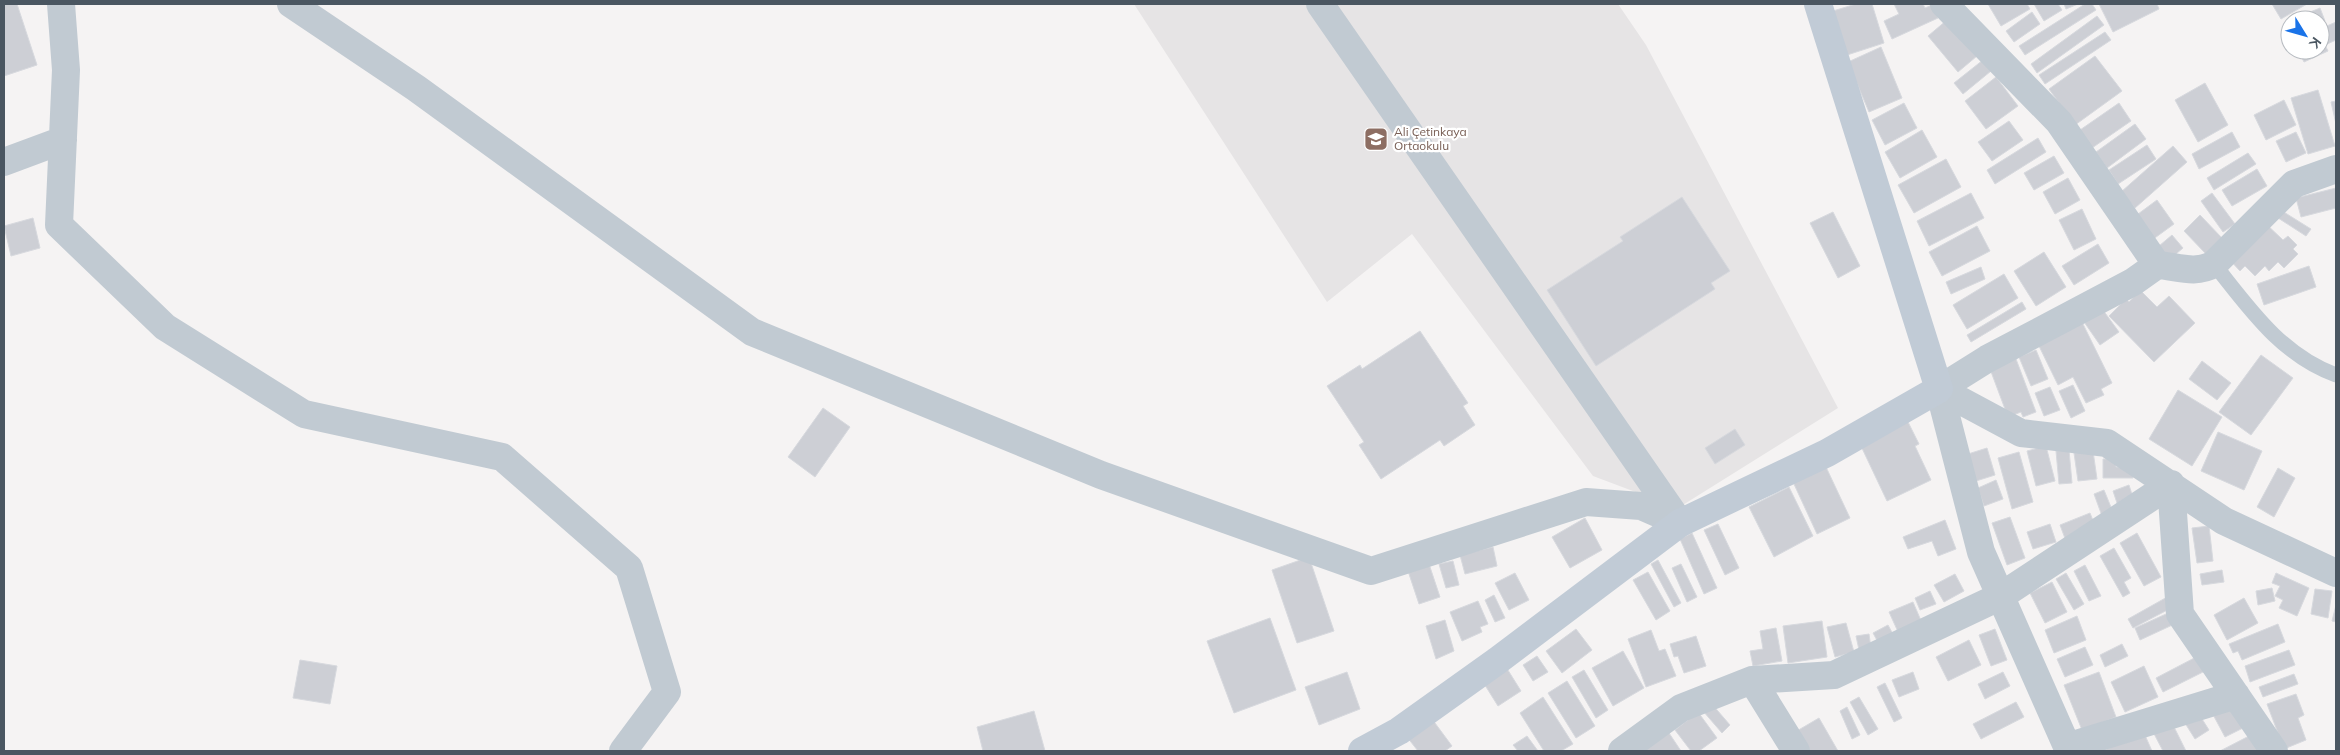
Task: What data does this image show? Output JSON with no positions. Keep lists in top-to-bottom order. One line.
{"places":{"school or university":["Ali Çetinkaya Ortaokulu"]},"north":"bottom right"}
